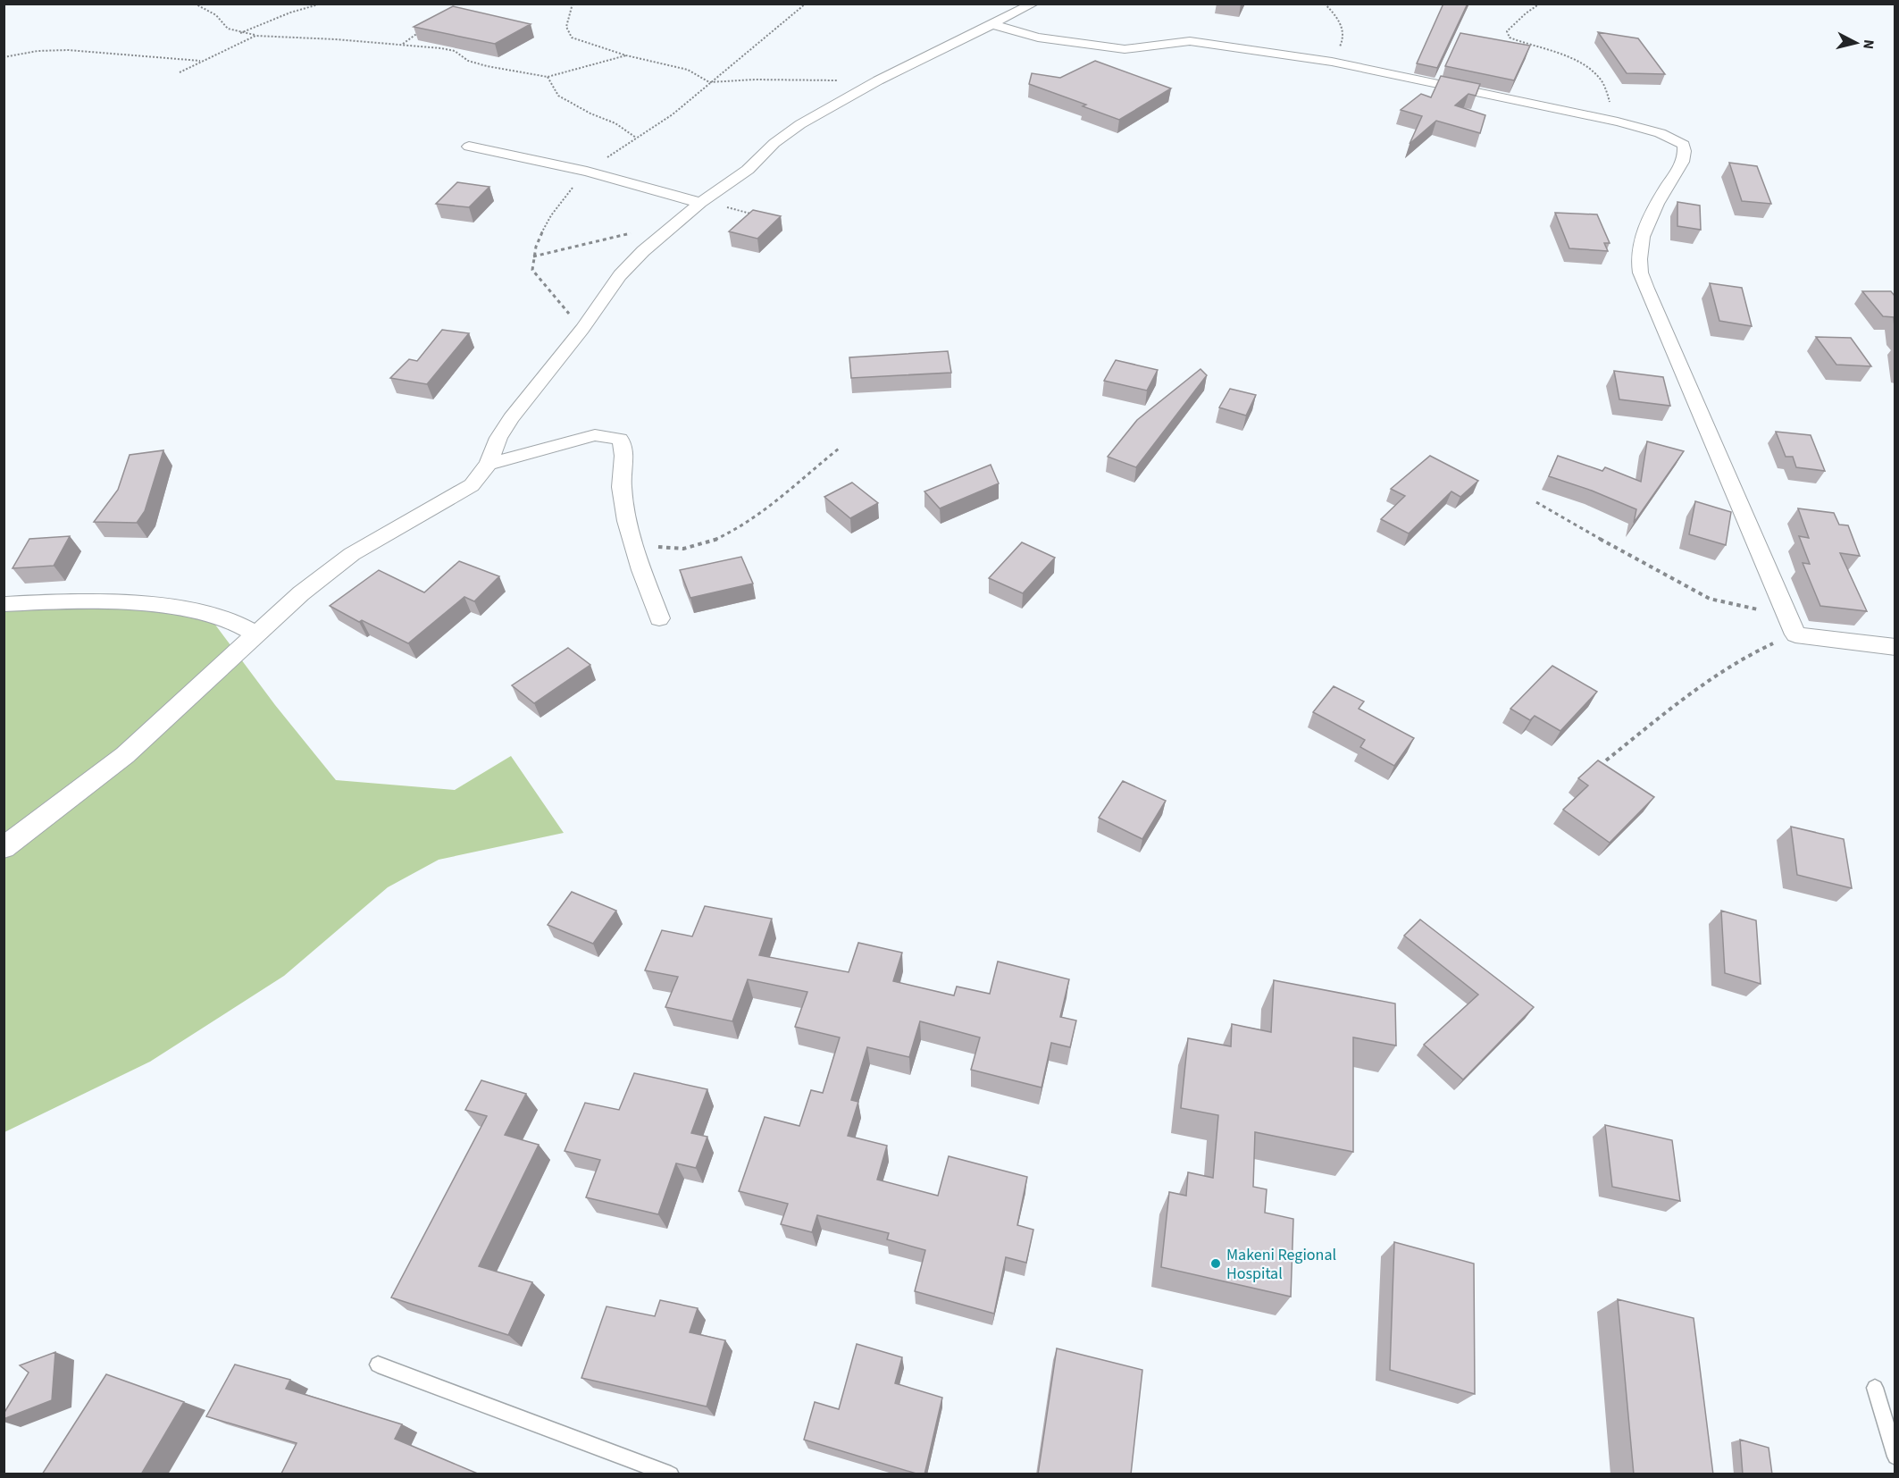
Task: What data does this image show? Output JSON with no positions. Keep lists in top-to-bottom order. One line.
{"places":["Makeni Regional Hospital"],"north":"right"}
